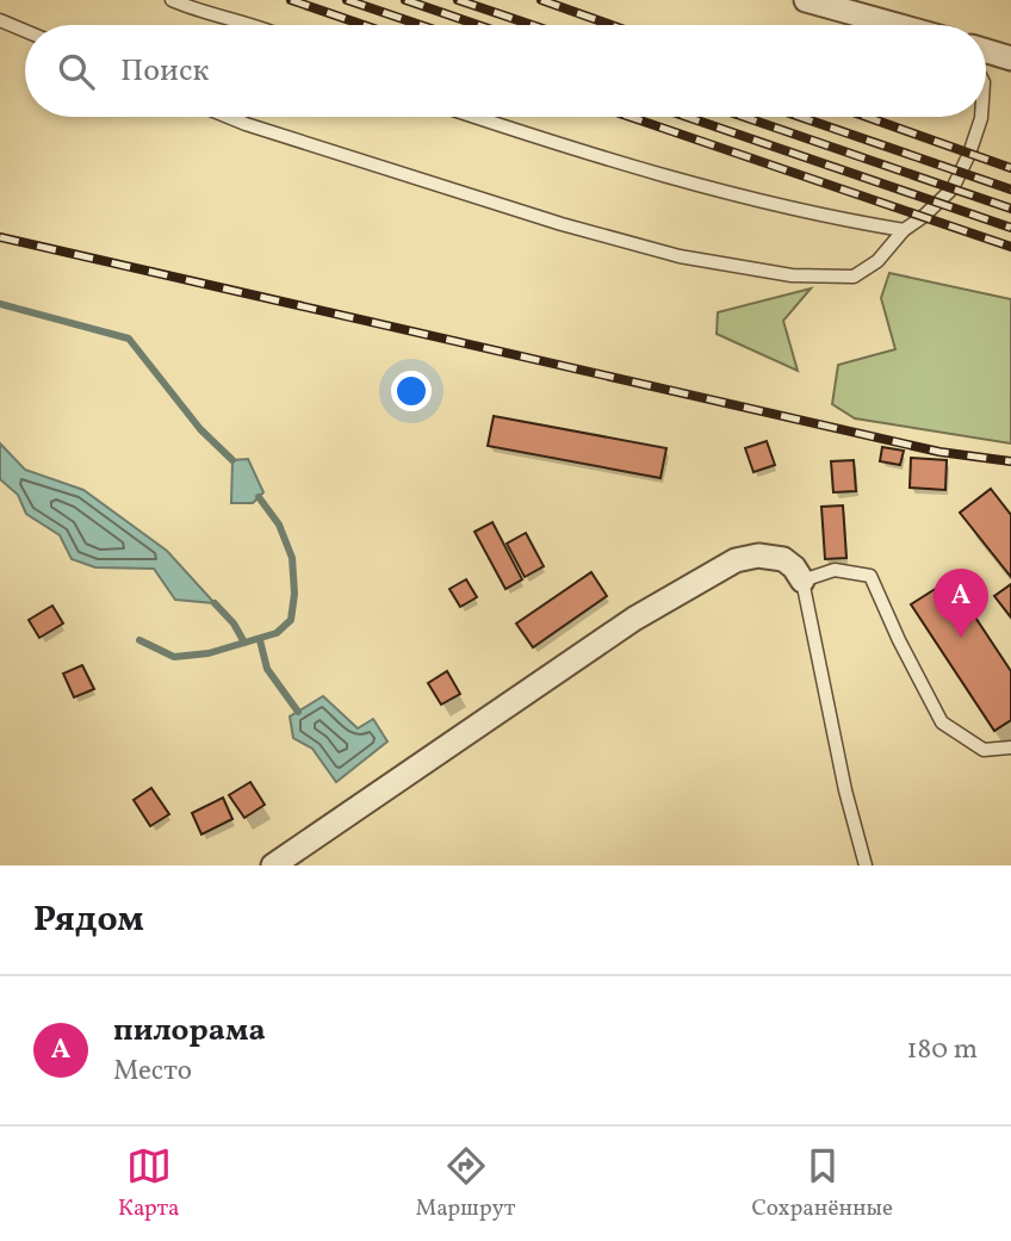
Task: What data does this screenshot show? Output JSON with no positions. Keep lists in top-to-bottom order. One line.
{"page":{"search":"Поиск","pins":"A","heading":"Рядом","list":[{"mark":"A","name":"пилорама","note":"Место","value":"180 m"}],"nav":["Карта","Маршрут","Сохранённые"]}}
